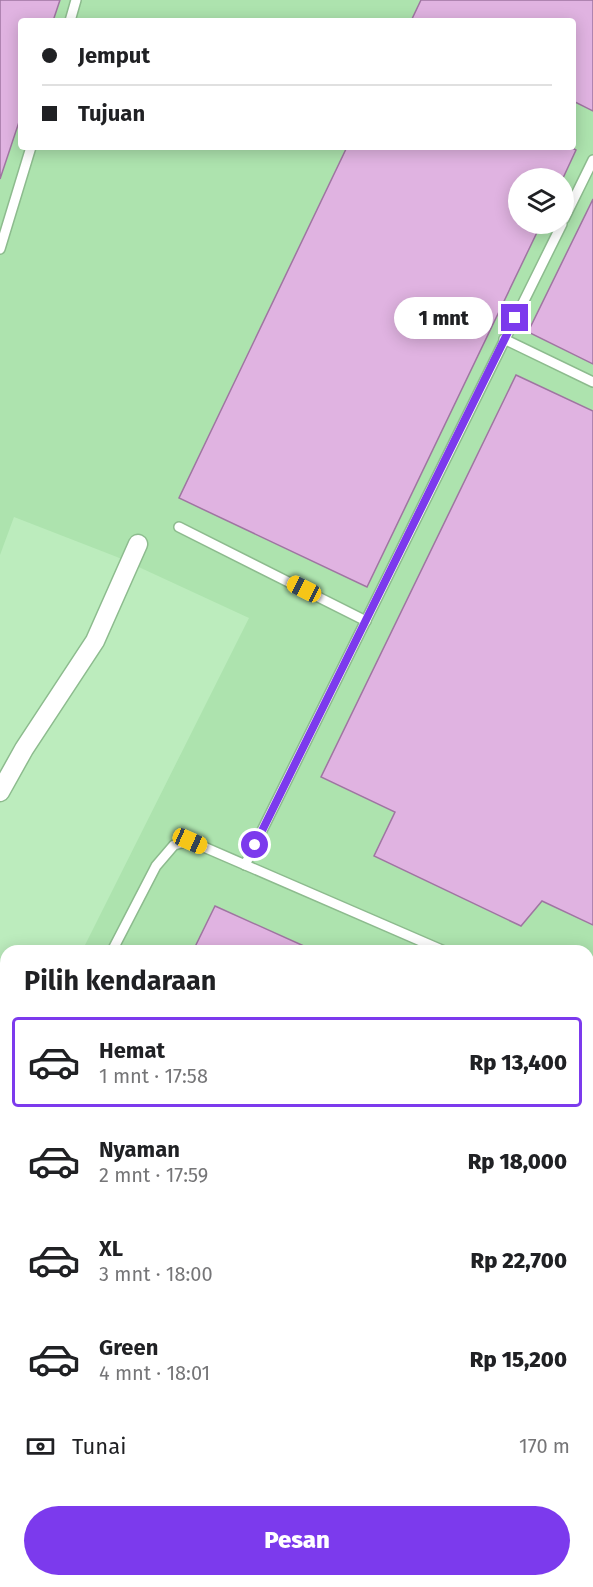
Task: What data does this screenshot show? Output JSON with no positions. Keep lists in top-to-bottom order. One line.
{"page":{"banner":["Jemput","Tujuan"],"bubble":"1 mnt","heading":"Pilih kendaraan","list":[{"name":"Hemat","note":"1 mnt · 17:58","value":"Rp 13,400"},{"name":"Nyaman","note":"2 mnt · 17:59","value":"Rp 18,000"},{"name":"XL","note":"3 mnt · 18:00","value":"Rp 22,700"},{"name":"Green","note":"4 mnt · 18:01","value":"Rp 15,200"}],"pay":["Tunai","170 m"],"buttons":"Pesan"}}
